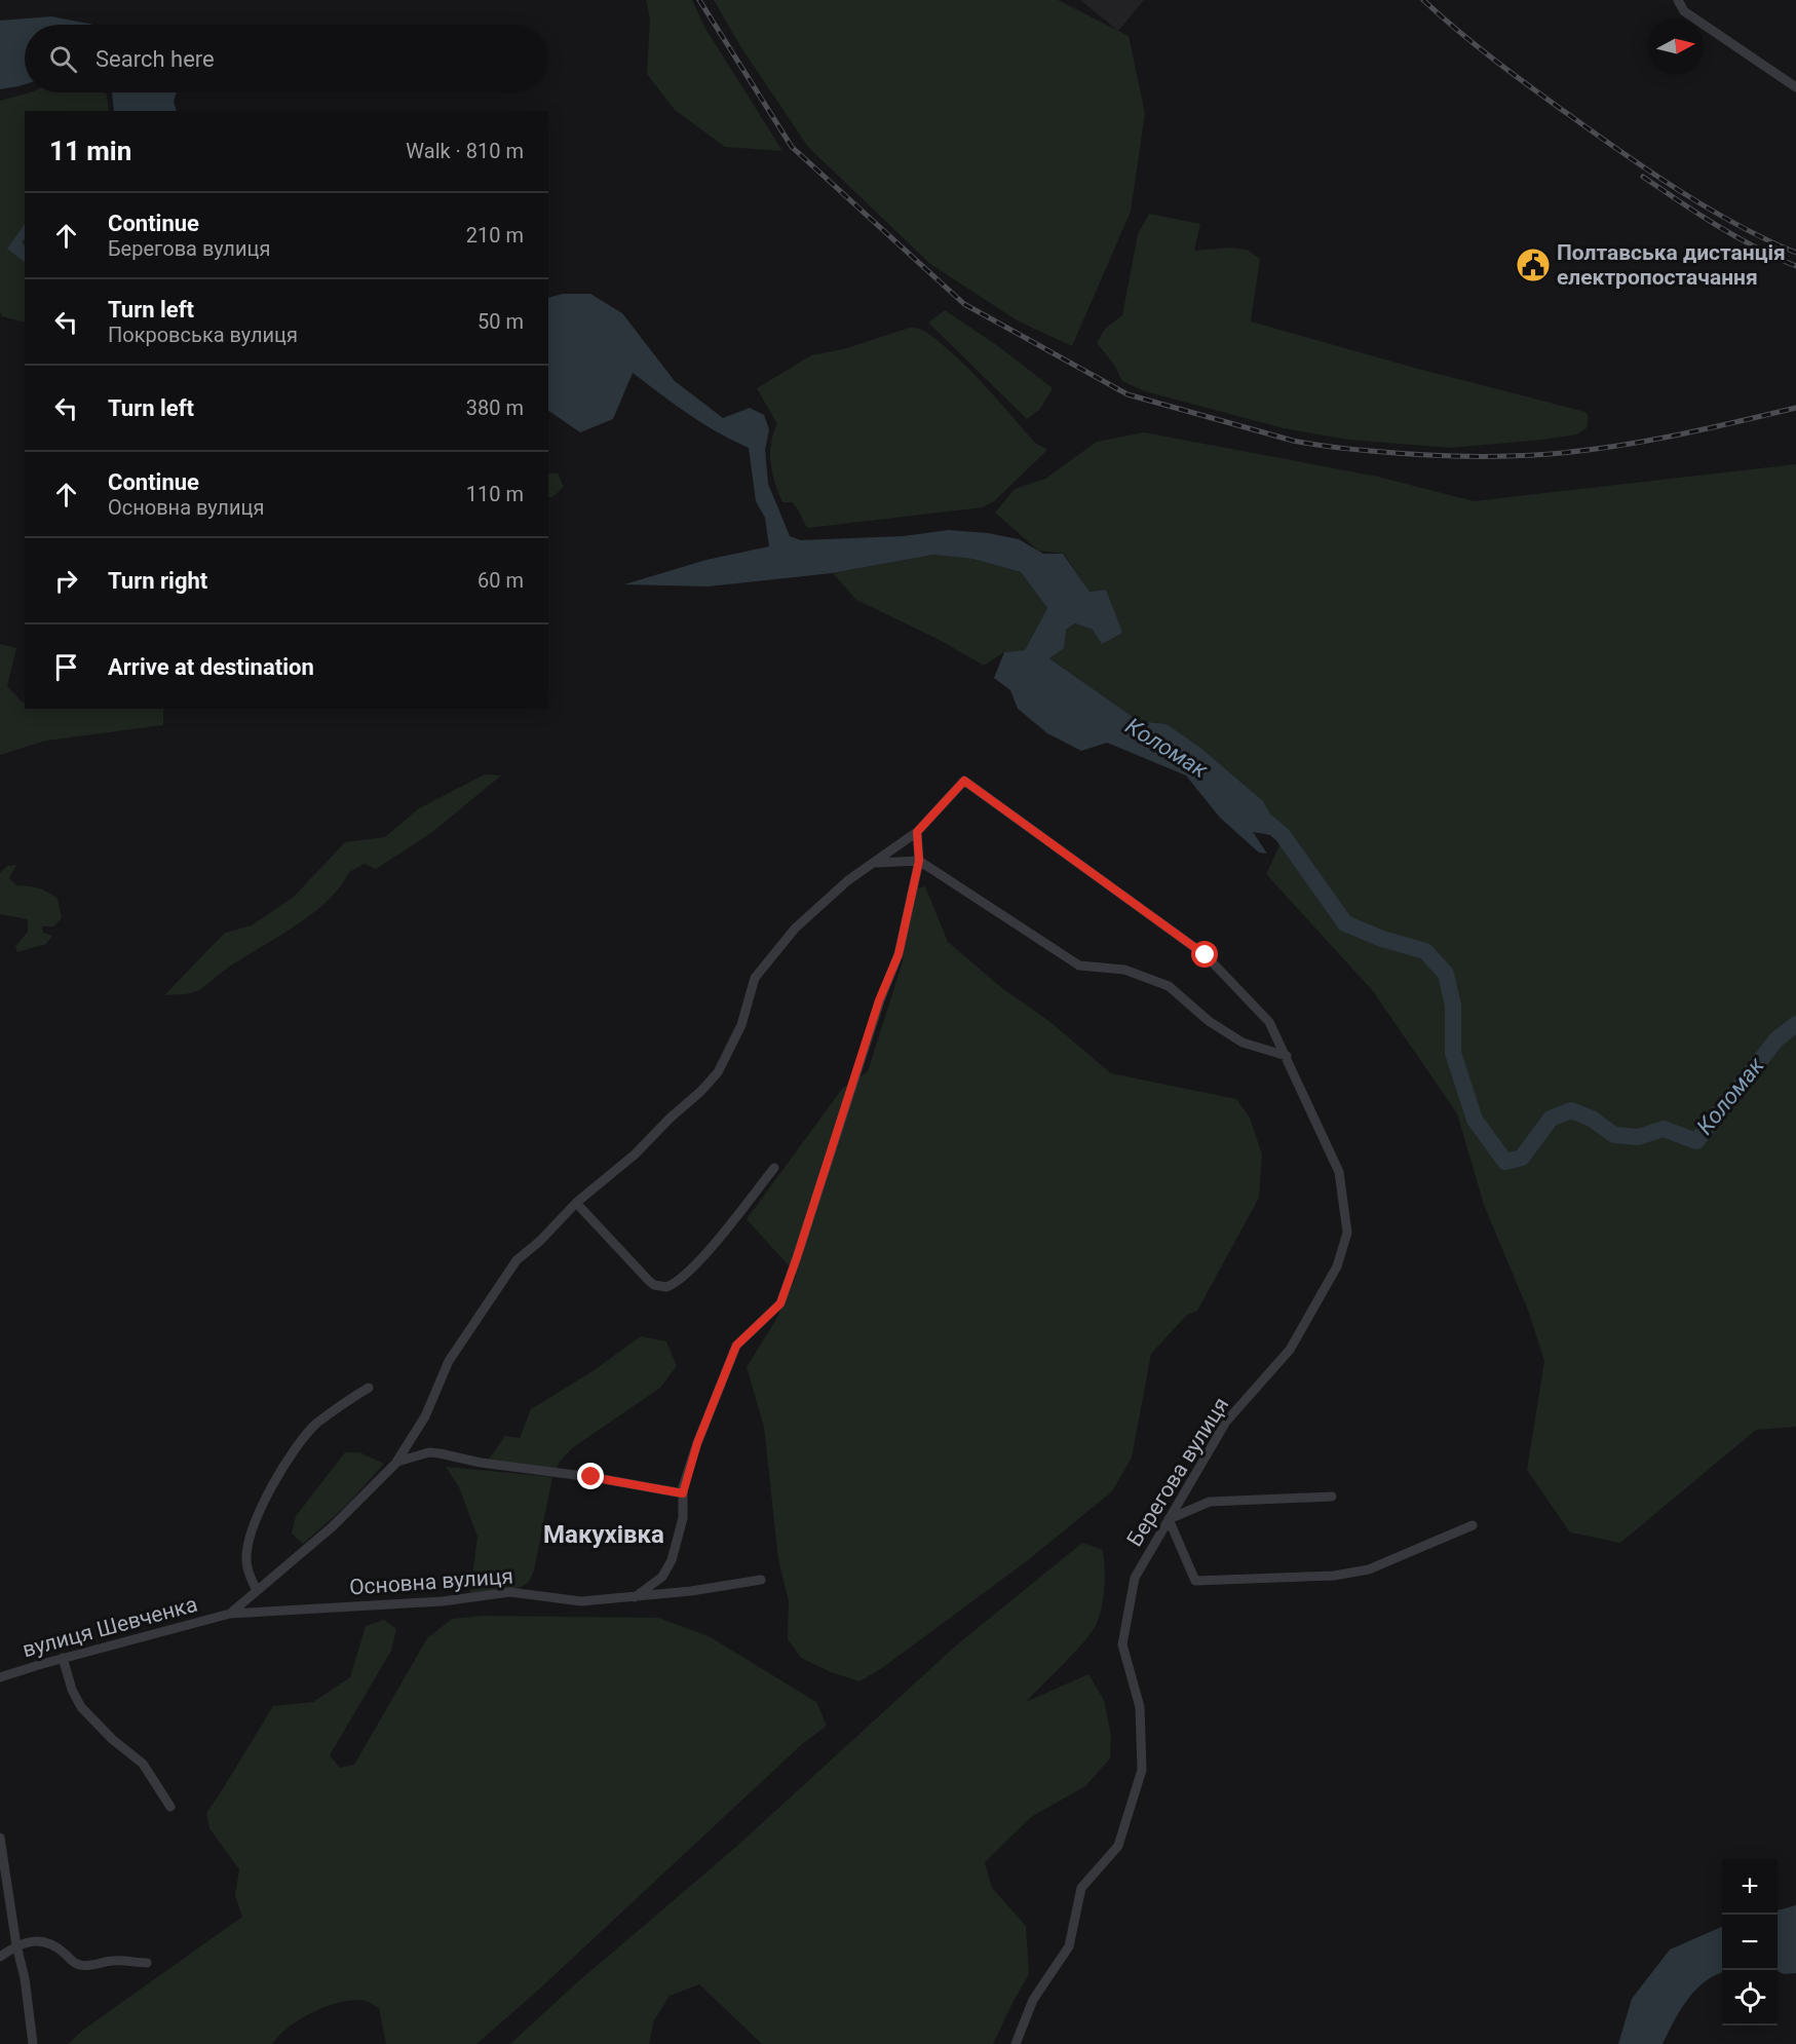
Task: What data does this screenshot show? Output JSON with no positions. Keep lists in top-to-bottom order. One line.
{"streets":{"street":["Берегова вулиця","Основна вулиця","вулиця Шевченка"]},"crossings":[["Основна вулиця","вулиця Шевченка"]],"districts":["Макухівка"],"water":["Коломак"],"places":{"public building":["Полтавська дистанція електропостачання"]},"north":"right","page":{"search":"Search here","heading":["11 min","Walk · 810 m"],"list":[["Continue","Берегова вулиця","210 m"],["Turn left","Покровська вулиця","50 m"],["Turn left","380 m"],["Continue","Основна вулиця","110 m"],["Turn right","60 m"],"Arrive at destination"],"map_buttons":["+","−"]}}
